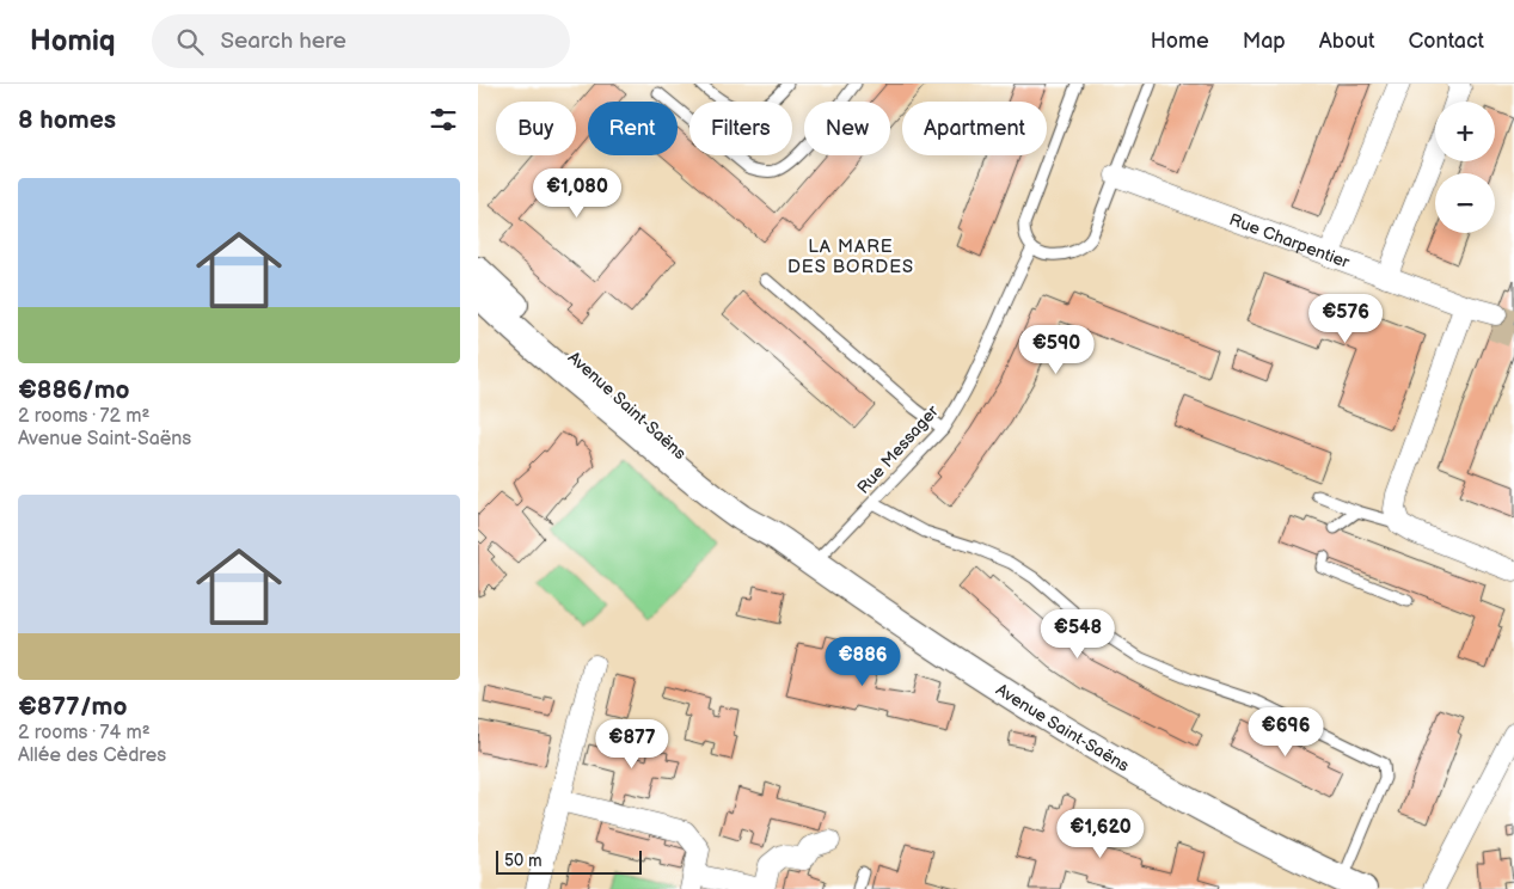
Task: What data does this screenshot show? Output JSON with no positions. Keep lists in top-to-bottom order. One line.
{"streets":{"street":["Rue Charpentier","Avenue Saint-Saëns"],"lane":["Rue Messager"]},"crossings":[["Avenue Saint-Saëns","Rue Messager"]],"districts":["LA MARE DES BORDES"],"scale_bar":"50 m","page":{"header":"Homiq","search":"Search here","nav":["Home","Map","About","Contact"],"heading":"8 homes","map_buttons":["+","−"],"chip":["Buy","Rent","Filters","New","Apartment"],"list":[{"name":"€886/mo","note":"2 rooms · 72 m² · Avenue Saint-Saëns"},{"name":"€877/mo","note":"2 rooms · 74 m² · Allée des Cèdres"}],"price":["€1,080","€576","€590","€548","€886","€696","€877","€1,620"],"scale":"50 m"}}
